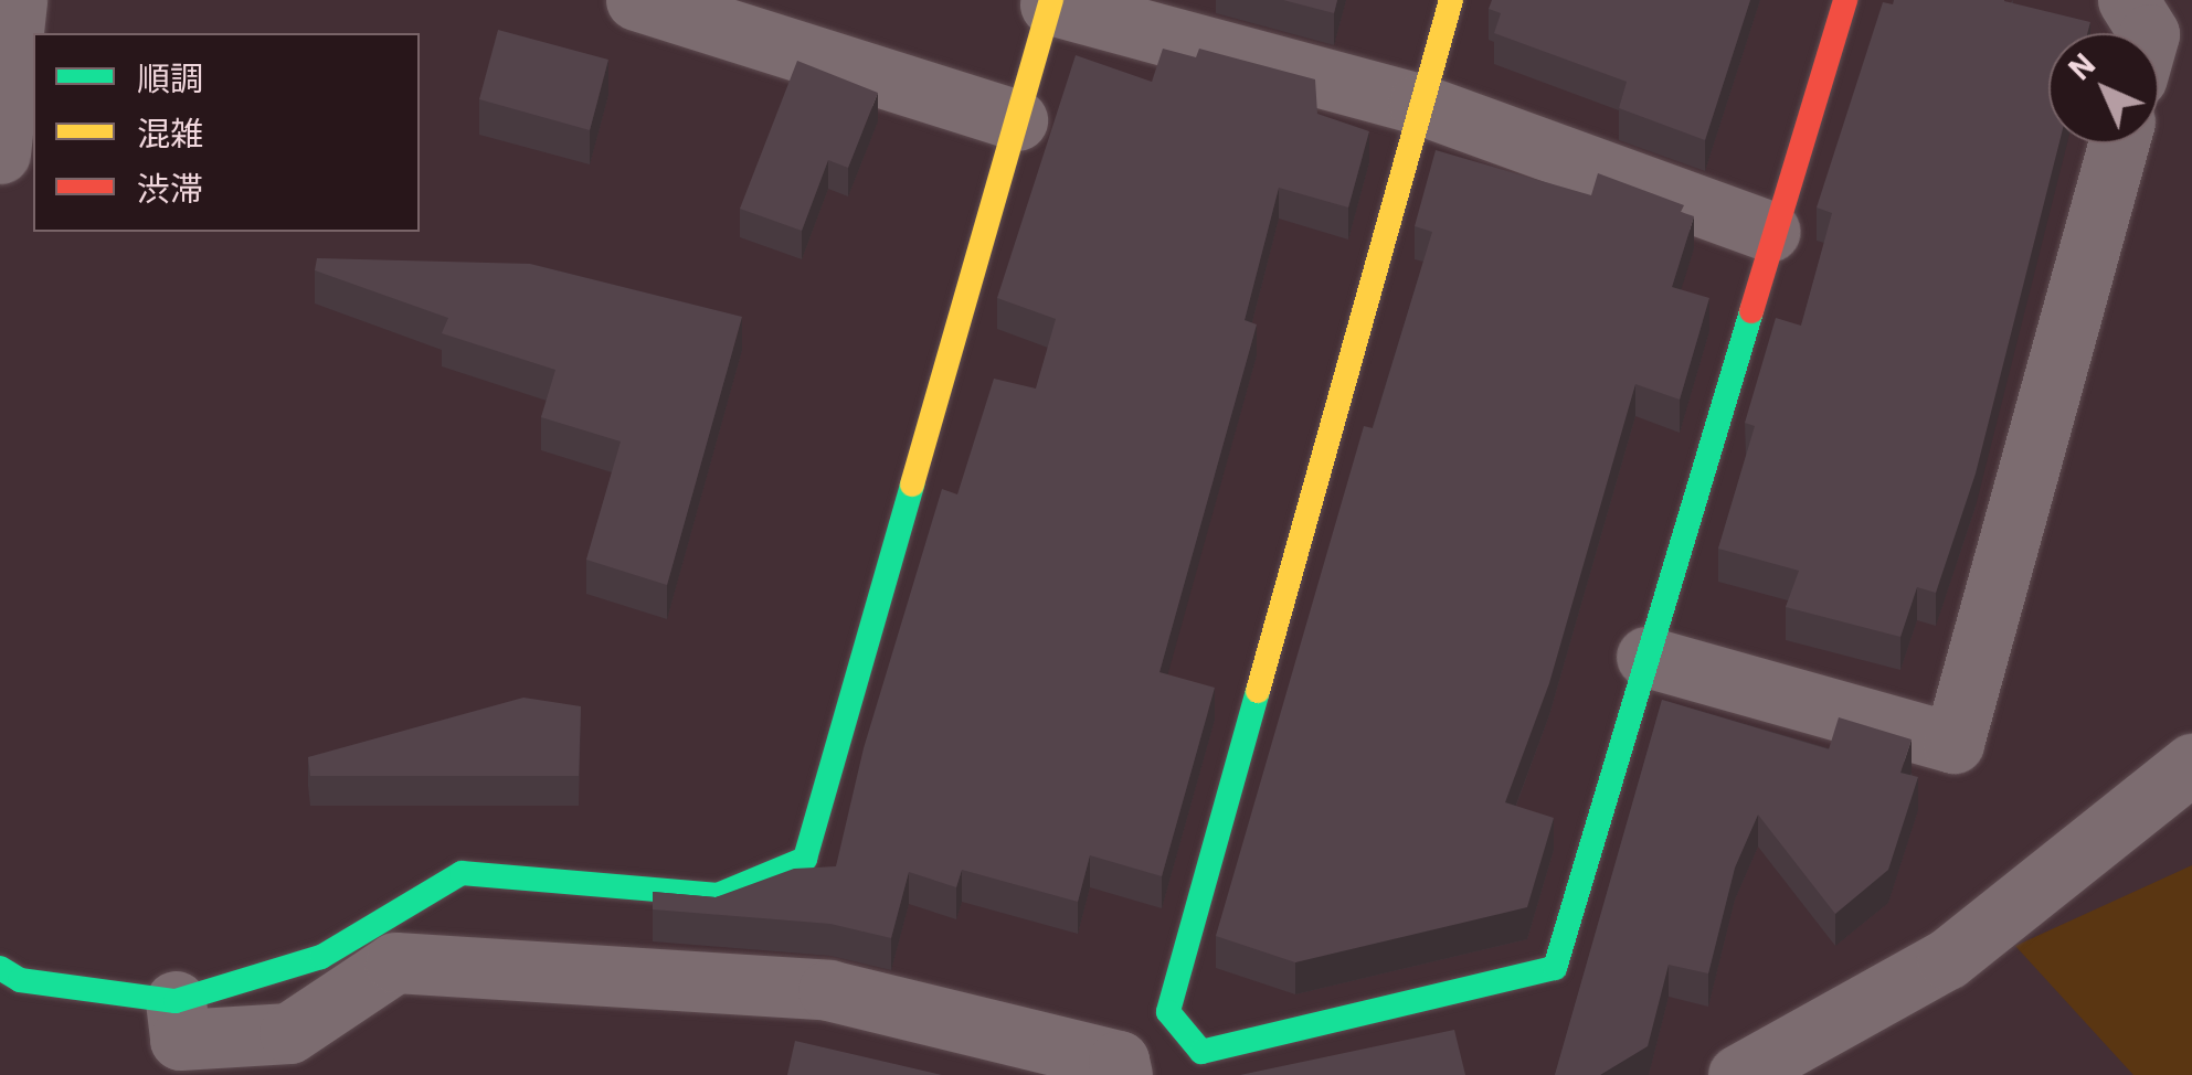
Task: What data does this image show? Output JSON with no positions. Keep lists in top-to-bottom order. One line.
{"legend":["順調","混雑","渋滞"],"north":"top left"}
